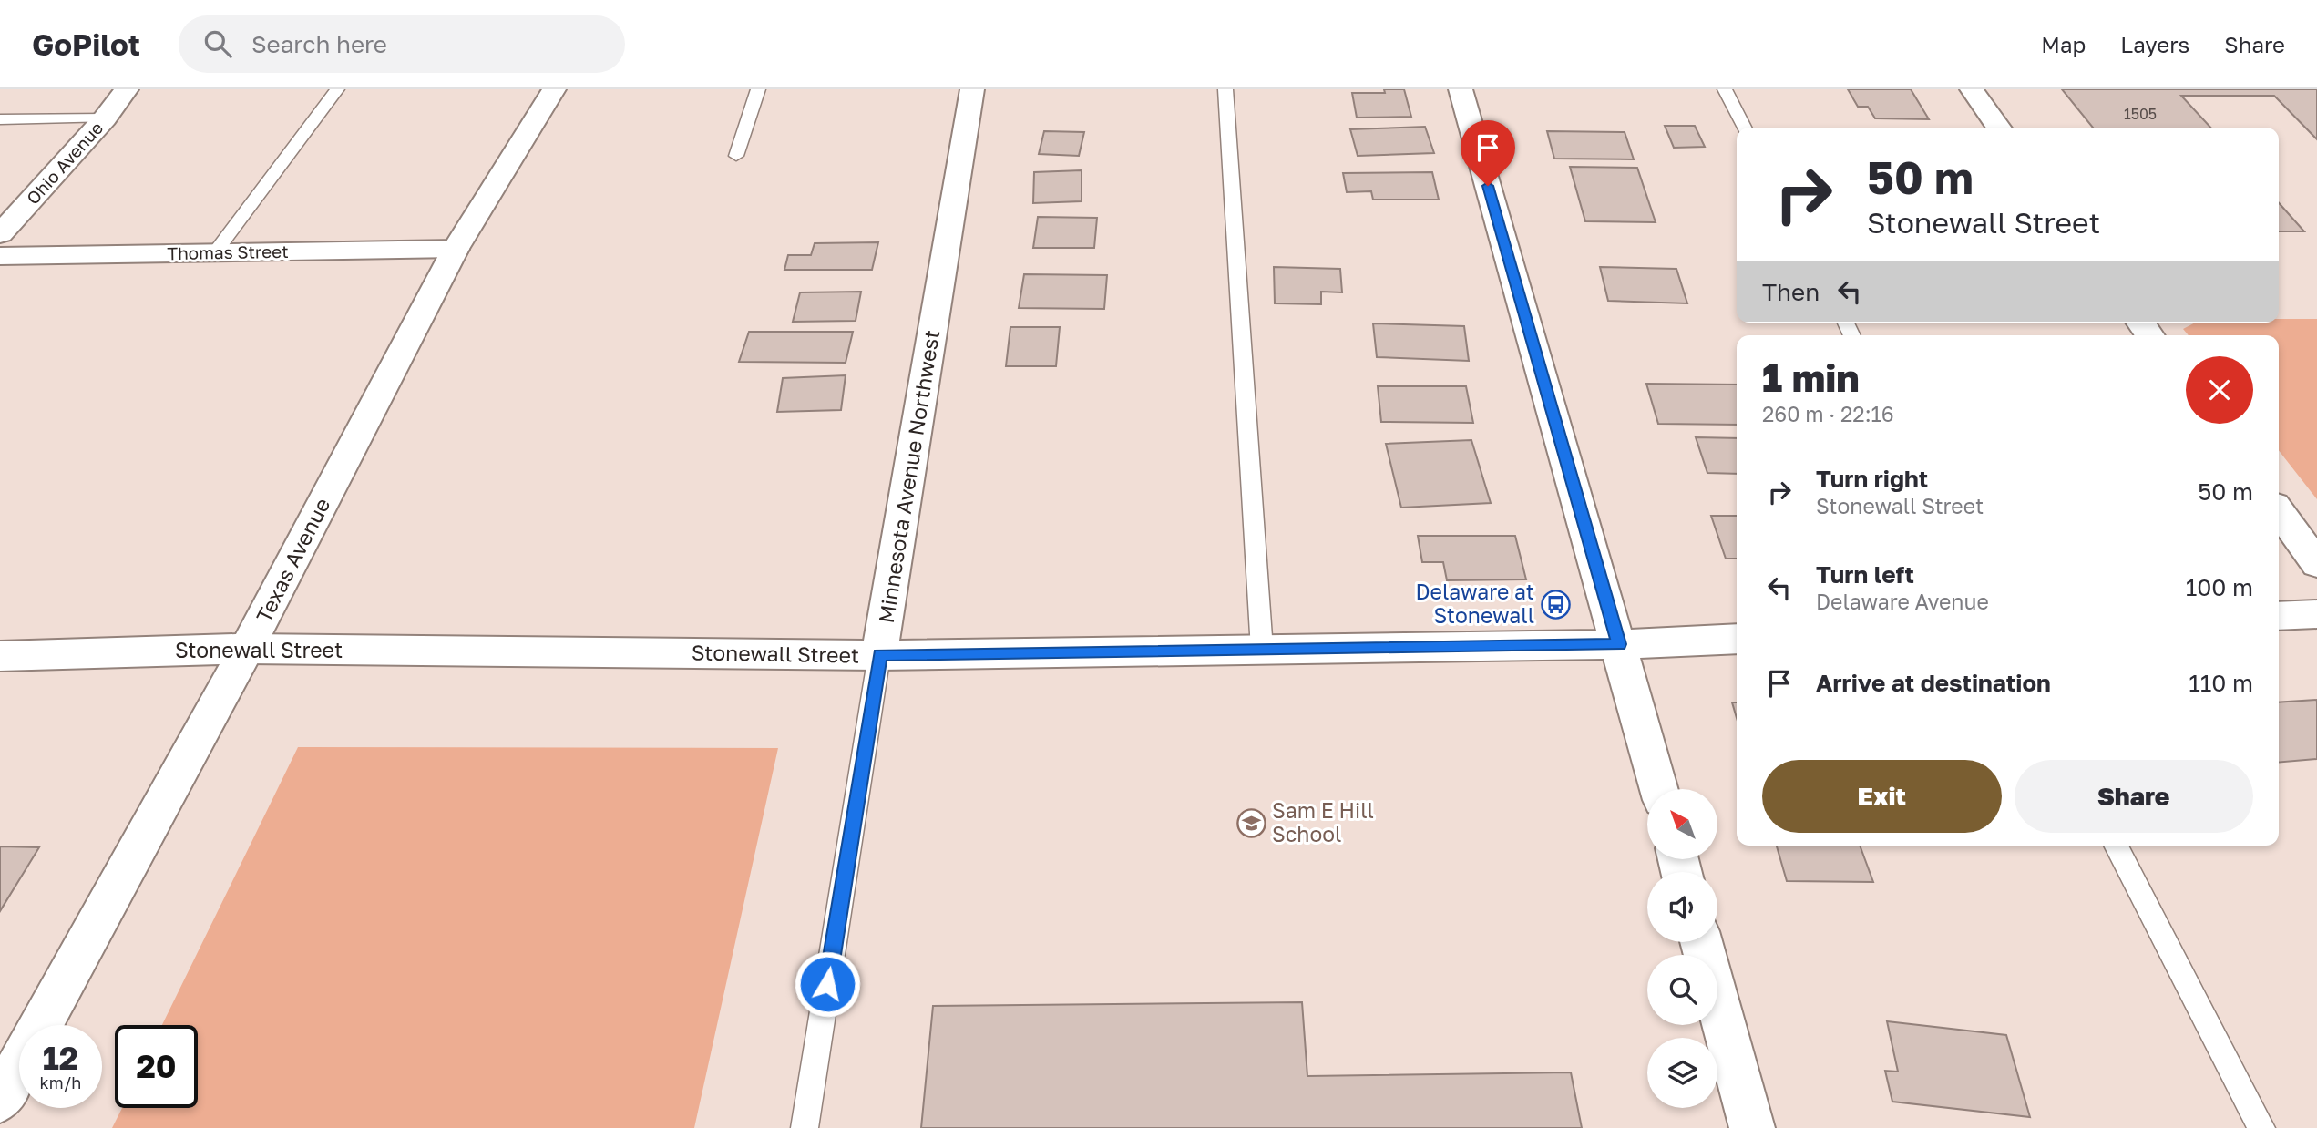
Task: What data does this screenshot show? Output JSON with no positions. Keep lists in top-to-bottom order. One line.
{"streets":{"street":["Ohio Avenue","Thomas Street","Minnesota Avenue Northwest","Texas Avenue","Stonewall Street"]},"crossings":[["Thomas Street","Texas Avenue"],["Minnesota Avenue Northwest","Stonewall Street"],["Texas Avenue","Stonewall Street"]],"places":{"bus stop":["Delaware at Stonewall"],"school or university":["Sam E Hill School"]},"house_numbers":["1505"],"north":"top left","page":{"header":"GoPilot","search":"Search here","nav":["Map","Layers","Share"],"turn":["50 m","Stonewall Street"],"then":"Then","heading":["1 min","260 m · 22:16"],"list":[{"name":"Turn right","note":"Stonewall Street","value":"50 m"},{"name":"Turn left","note":"Delaware Avenue","value":"100 m"},{"name":"Arrive at destination","value":"110 m"}],"buttons":["Exit","Share"],"speed":"12 km/h","limit":"20"}}
